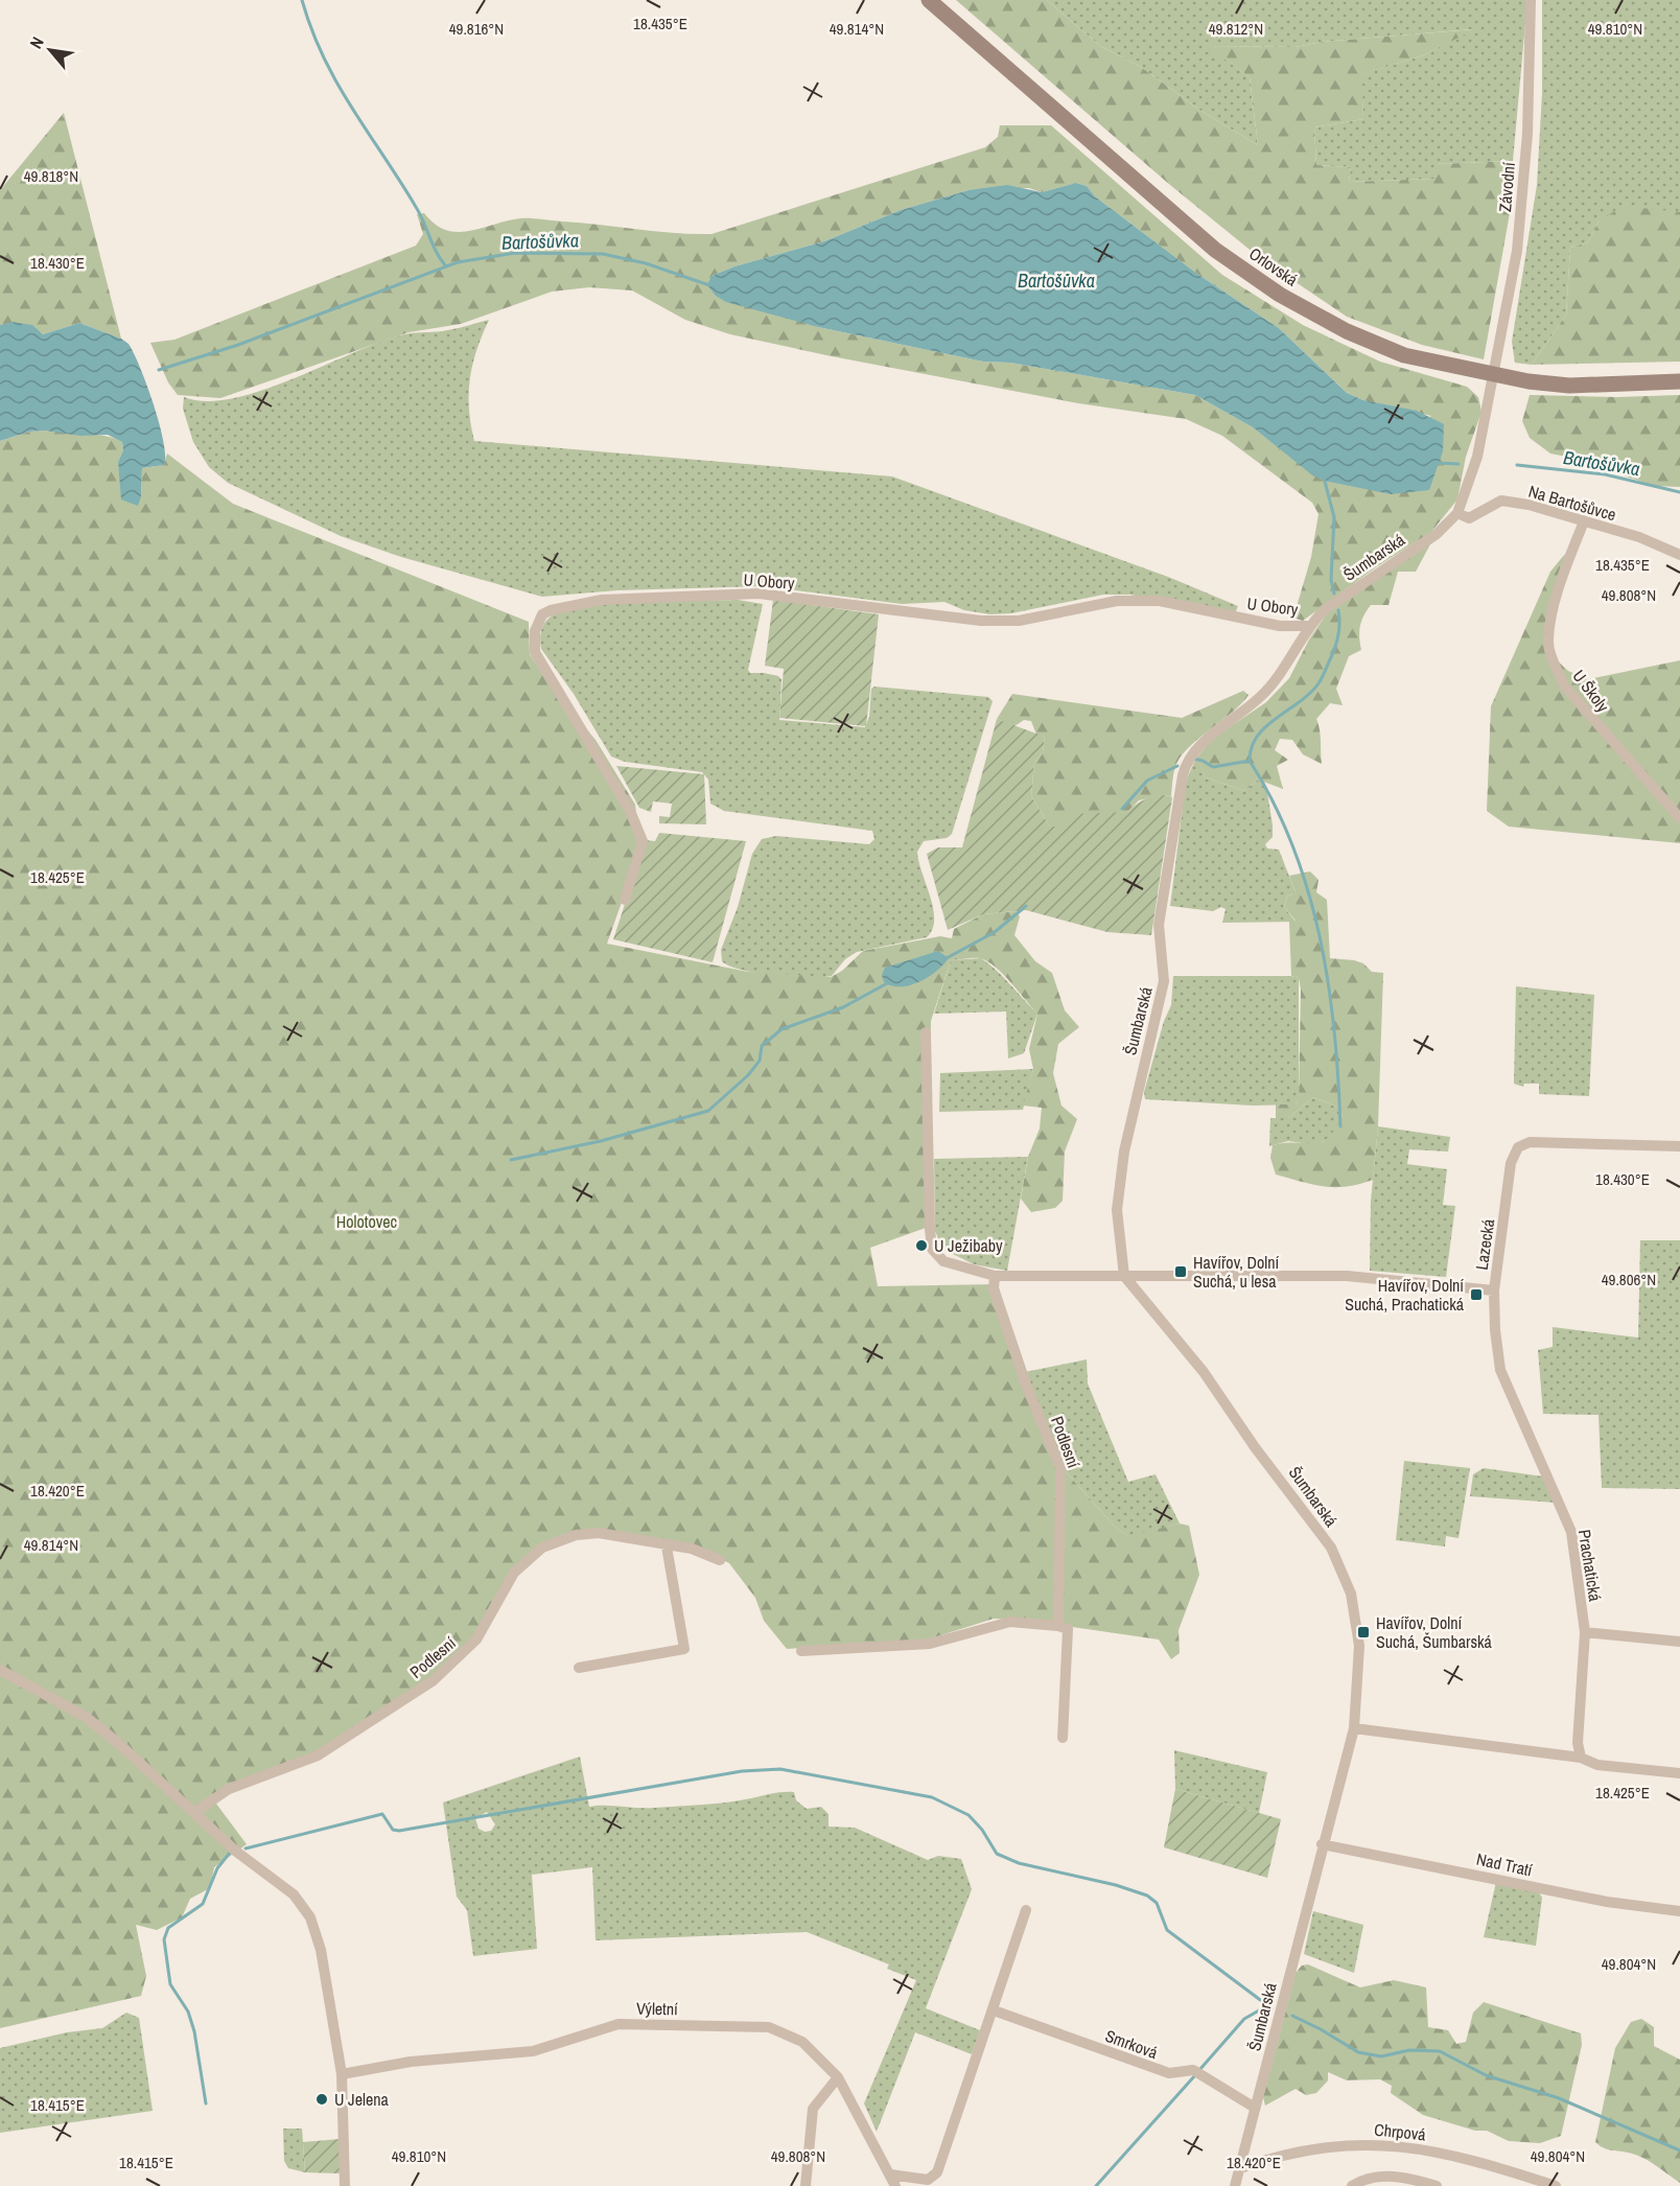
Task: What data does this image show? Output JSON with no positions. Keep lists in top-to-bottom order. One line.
{"streets":{"street":["Závodní","Orlovská","Na Bartošůvce","Šumbarská","U Obory","U Školy","Lazecká","Podlesní","Prachatická","Nad Tratí","Výletní","Smrková","Chrpová"]},"crossings":[["Závodní","Orlovská"],["Závodní","Šumbarská"],["Orlovská","Šumbarská"],["Na Bartošůvce","Šumbarská"],["Na Bartošůvce","U Školy"],["Šumbarská","U Obory"],["Šumbarská","Lazecká"],["Šumbarská","Nad Tratí"],["Šumbarská","Smrková"],["Šumbarská","Chrpová"],["Lazecká","Podlesní"],["Lazecká","Prachatická"]],"water":["Bartošůvka"],"parks":["Holotovec"],"places":{"other":["U Ježibaby","U Jelena"],"transit":["Havířov, Dolní Suchá, u lesa","Havířov, Dolní Suchá, Prachatická","Havířov, Dolní Suchá, Šumbarská"]},"north":"top left","coordinates":["18.435°E","49.816°N","49.814°N","49.812°N","49.810°N","49.818°N","18.430°E","49.808°N","18.425°E","49.806°N","18.420°E","49.804°N","18.415°E"]}
